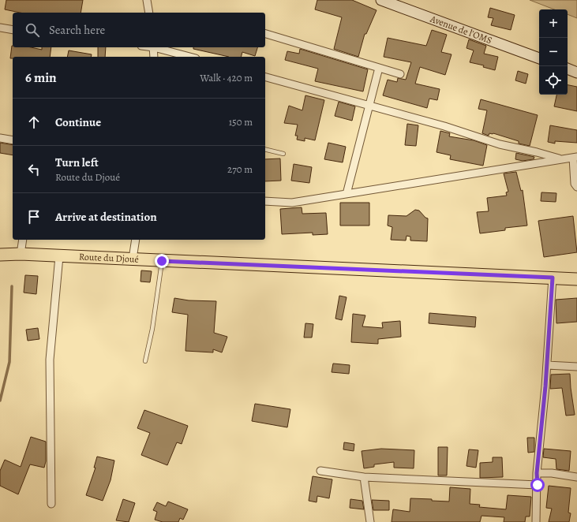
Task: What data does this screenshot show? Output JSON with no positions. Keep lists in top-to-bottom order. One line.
{"streets":{"main road":["Route du Djoué"],"street":["Avenue de l'OMS"]},"page":{"map_buttons":["+","−"],"search":"Search here","heading":["6 min","Walk · 420 m"],"list":[["Continue","150 m"],["Turn left","Route du Djoué","270 m"],"Arrive at destination"]}}
